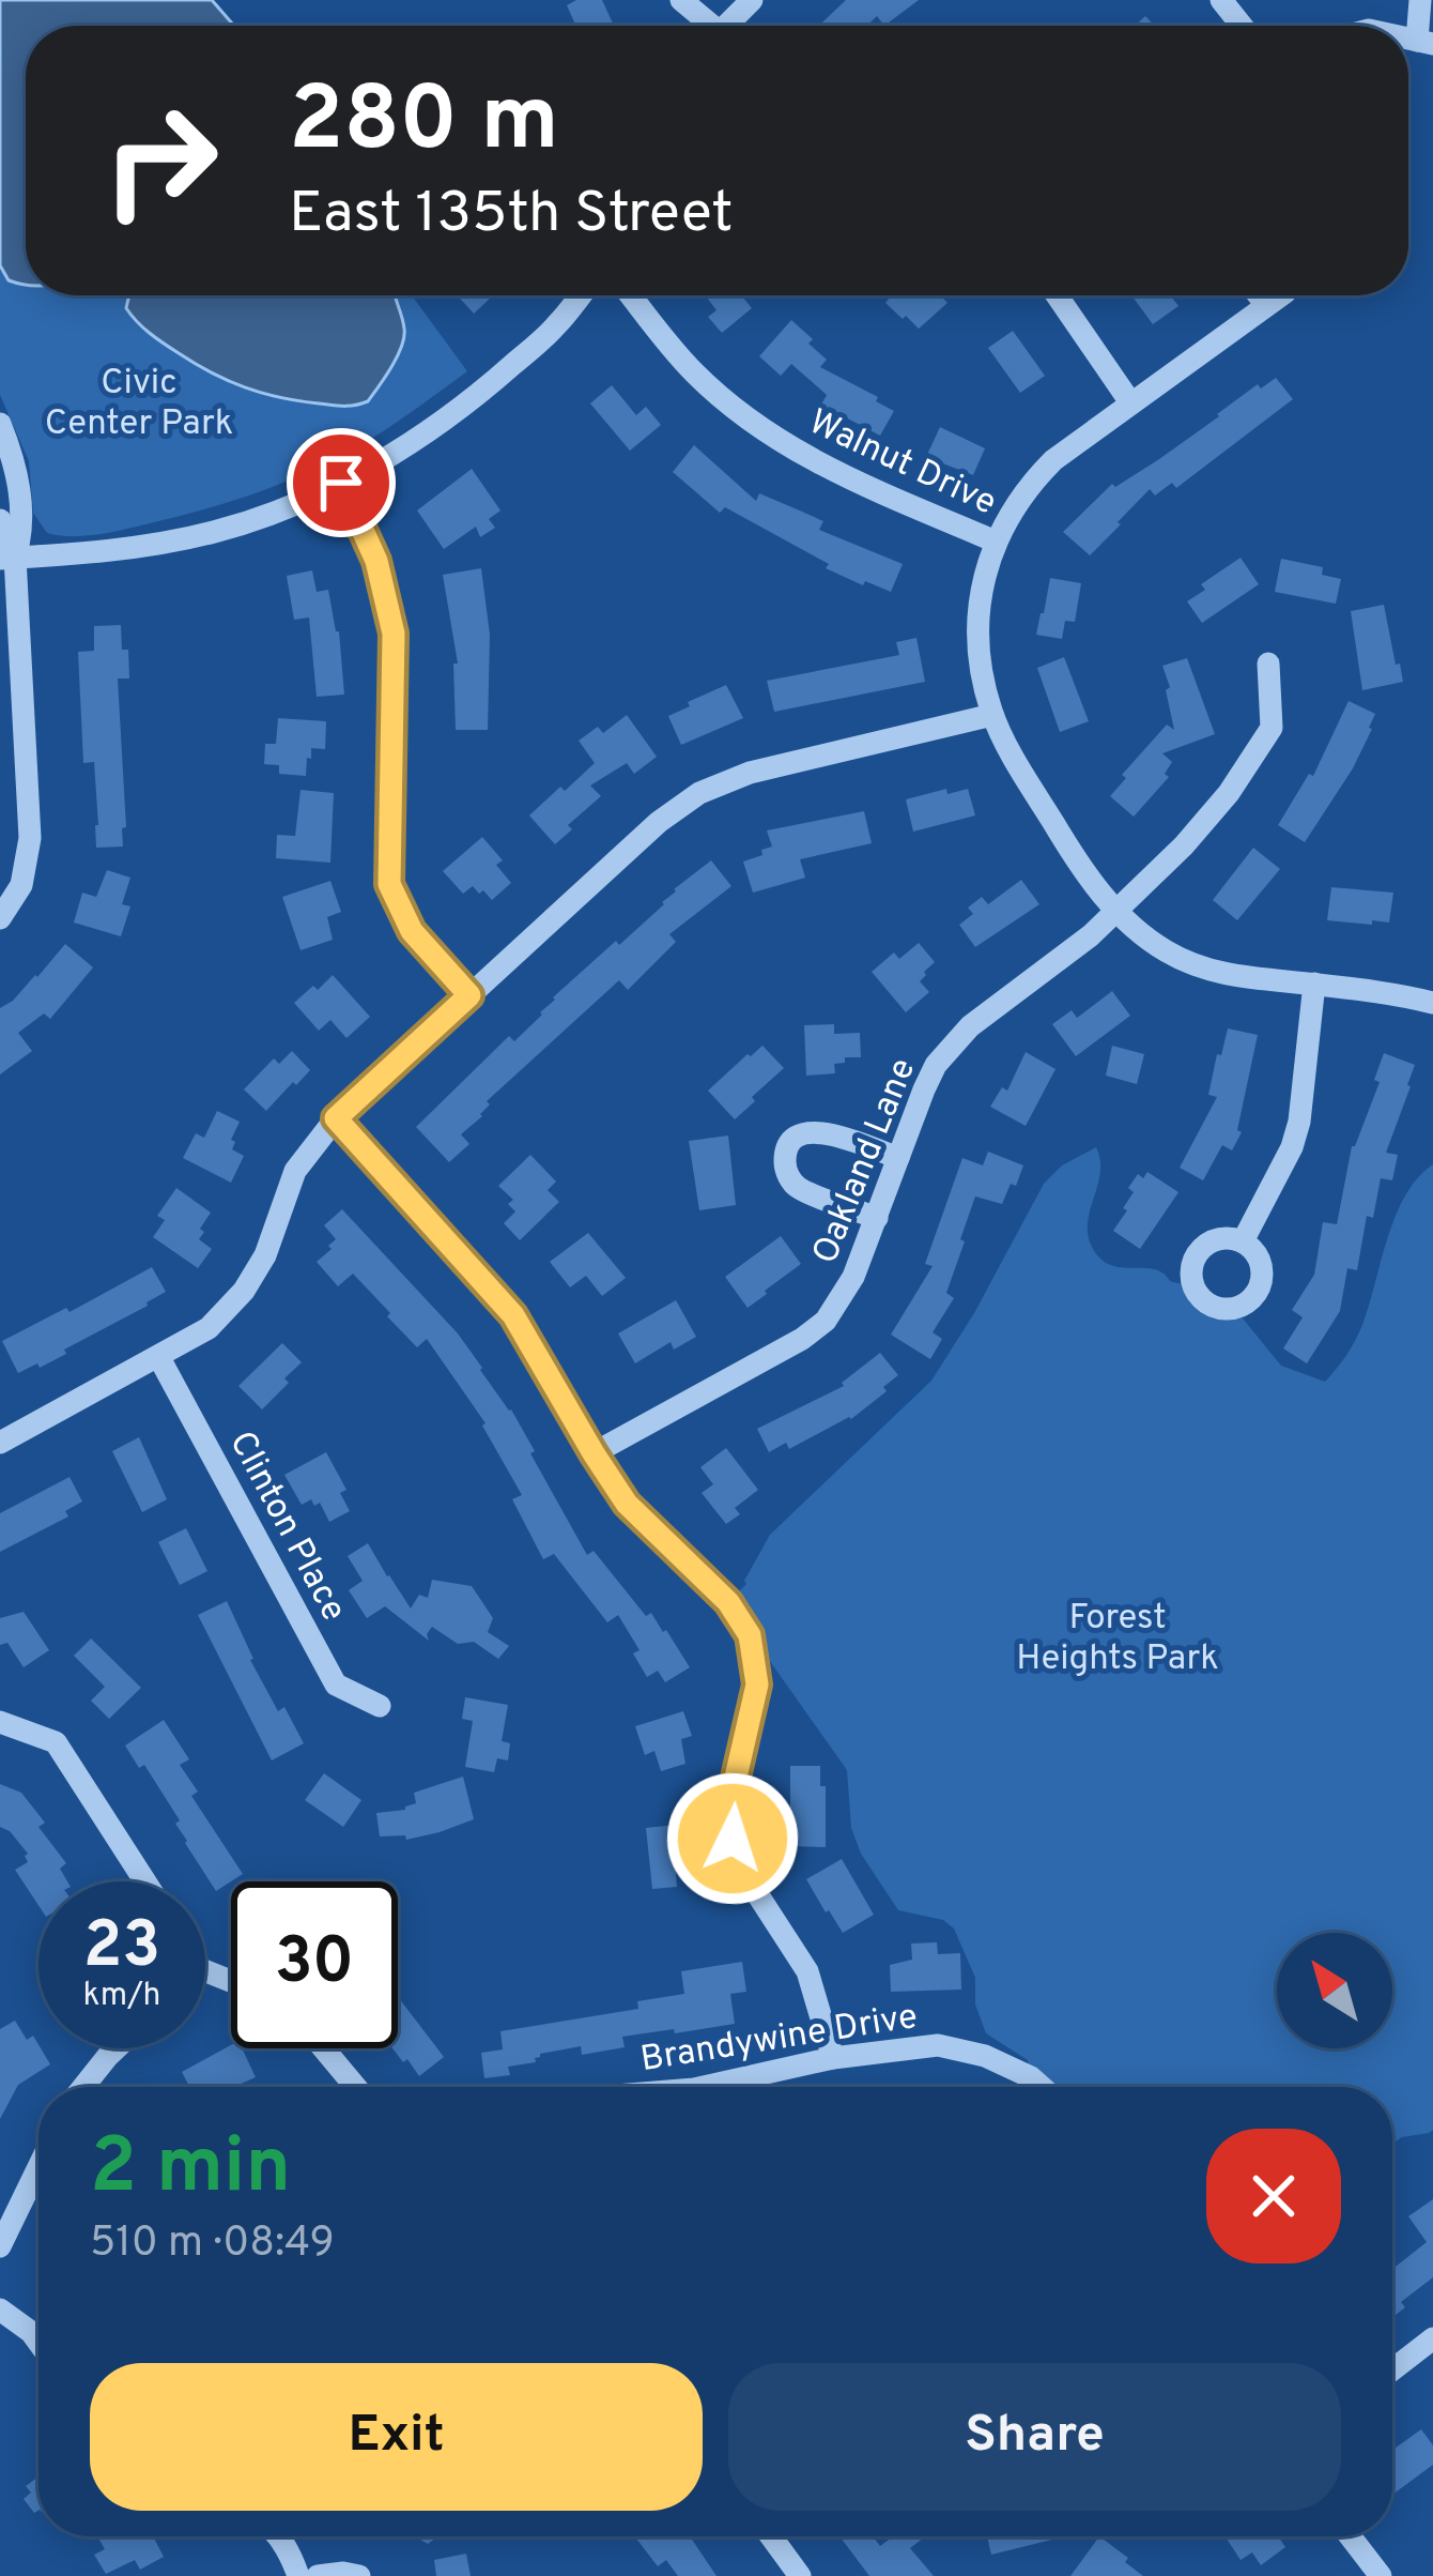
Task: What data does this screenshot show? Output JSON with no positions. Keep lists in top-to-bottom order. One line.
{"streets":{"street":["Walnut Drive","Oakland Lane","Clinton Place","Brandywine Drive"]},"parks":["Civic Center Park","Forest Heights Park"],"north":"top left","page":{"turn":["280 m","East 135th Street"],"speed":"23 km/h","limit":"30","heading":["2 min","510 m · 08:49"],"buttons":["Exit","Share"]}}
